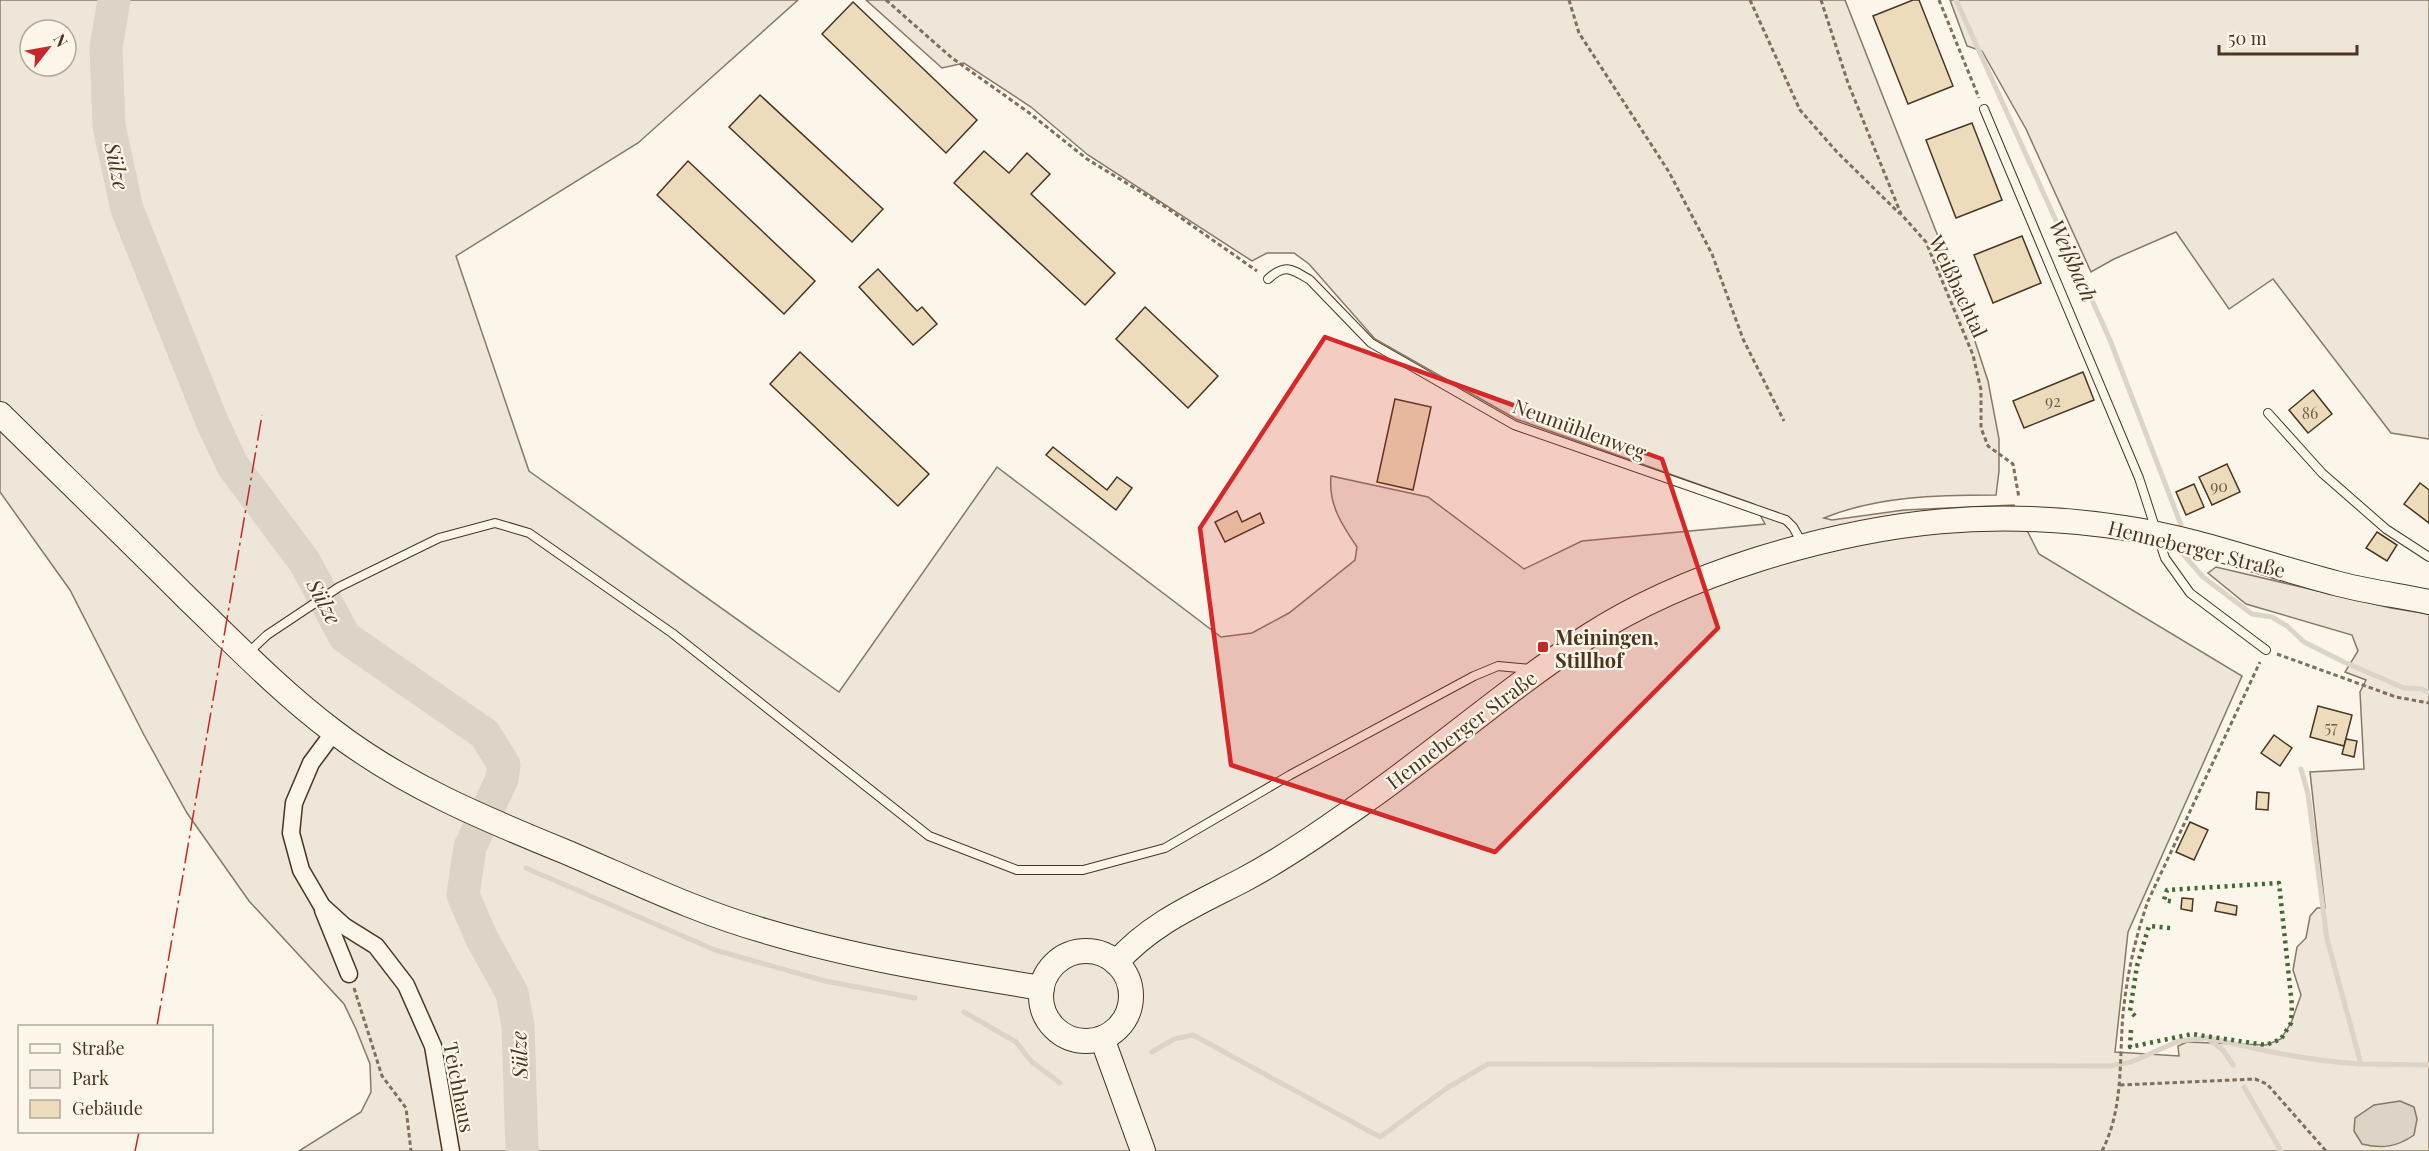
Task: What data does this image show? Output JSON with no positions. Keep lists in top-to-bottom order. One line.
{"streets":{"main road":["Henneberger Straße"],"street":["Teichhaus"],"lane":["Neumühlenweg"],"path":["Weißbachtal"]},"crossings":[["Weißbachtal","Henneberger Straße"],["Neumühlenweg","Henneberger Straße"]],"water":["Sülze","Weißbach"],"places":{"transit":["Meiningen, Stillhof"]},"house_numbers":["92","86","90","57"],"legend":["Straße","Park","Gebäude"],"scale_bar":"50 m","north":"top right"}
